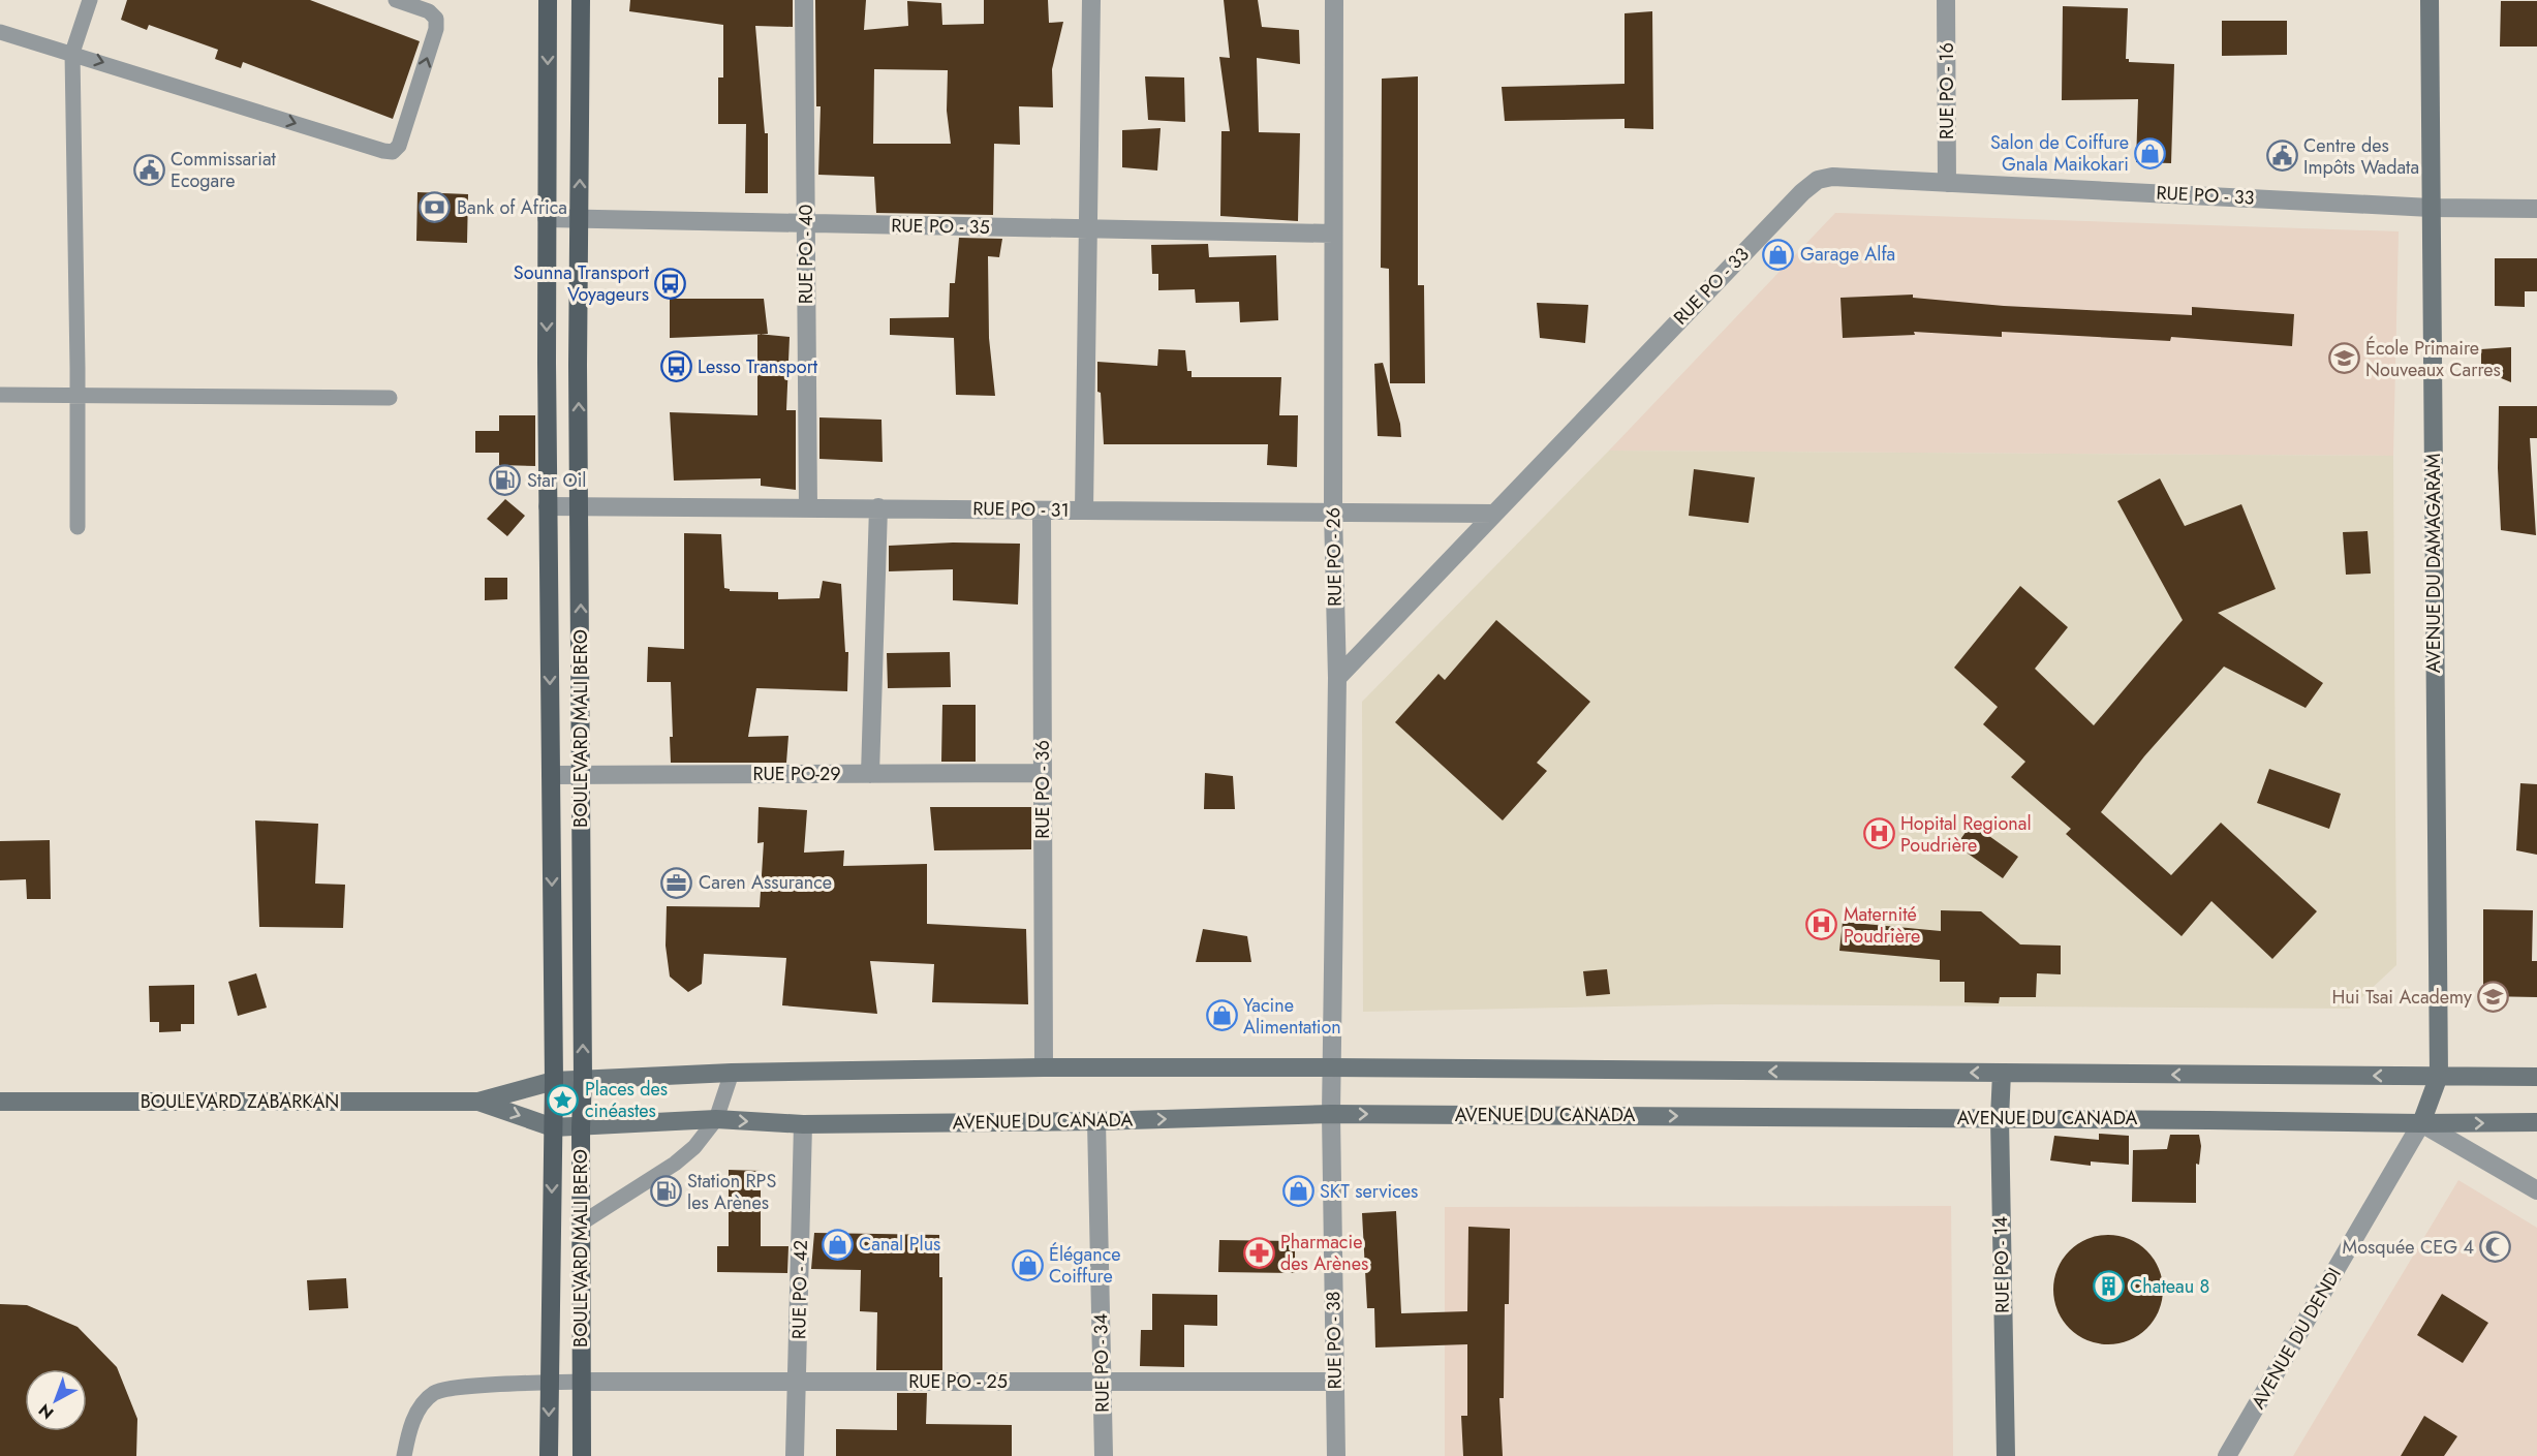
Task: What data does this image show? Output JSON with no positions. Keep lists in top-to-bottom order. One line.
{"streets":{"main road":["BOULEVARD MALI BERO"],"street":["RUE PO - 16","RUE PO - 33","RUE PO - 35","RUE PO - 40","RUE PO - 31","RUE PO - 26","AVENUE DU DAMAGARAM","RUE PO-29","RUE PO - 36","BOULEVARD ZABARKAN","AVENUE DU CANADA","RUE PO - 14","RUE PO - 42","AVENUE DU DENDI","RUE PO - 38","RUE PO - 34","RUE PO - 25"]},"crossings":[["RUE PO - 16","RUE PO - 33"],["RUE PO - 33","RUE PO - 31"],["RUE PO - 33","RUE PO - 26"],["RUE PO - 33","AVENUE DU DAMAGARAM"],["RUE PO - 35","RUE PO - 40"],["RUE PO - 35","RUE PO - 26"],["RUE PO - 35","BOULEVARD MALI BERO"],["RUE PO - 40","RUE PO - 31"],["RUE PO - 31","RUE PO - 26"],["RUE PO - 31","BOULEVARD MALI BERO"],["RUE PO - 31","RUE PO - 36"],["RUE PO - 26","AVENUE DU CANADA"],["RUE PO - 26","RUE PO - 38"],["AVENUE DU DAMAGARAM","AVENUE DU CANADA"],["AVENUE DU DAMAGARAM","AVENUE DU DENDI"],["BOULEVARD MALI BERO","RUE PO-29"],["BOULEVARD MALI BERO","BOULEVARD ZABARKAN"],["BOULEVARD MALI BERO","AVENUE DU CANADA"],["BOULEVARD MALI BERO","RUE PO - 25"],["RUE PO-29","RUE PO - 36"],["BOULEVARD ZABARKAN","AVENUE DU CANADA"],["AVENUE DU CANADA","RUE PO - 14"],["AVENUE DU CANADA","RUE PO - 42"],["AVENUE DU CANADA","AVENUE DU DENDI"],["AVENUE DU CANADA","RUE PO - 38"],["AVENUE DU CANADA","RUE PO - 34"],["RUE PO - 42","RUE PO - 25"],["RUE PO - 38","RUE PO - 25"],["RUE PO - 34","RUE PO - 25"]],"places":{"shop":["Salon de Coiffure Gnala Maikokari","Garage Alfa","Yacine Alimentation","SKT services","Canal Plus","Élégance Coiffure"],"public building":["Centre des Impôts Wadata","Commissariat Ecogare"],"bank":["Bank of Africa"],"bus stop":["Sounna Transport Voyageurs","Lesso Transport"],"school or university":["École Primaire Nouveaux Carres","Hui Tsai Academy"],"fuel station":["Star Oil","Station RPS les Arènes"],"hospital":["Hopital Regional Poudrière","Maternité Poudrière"],"office":["Caren Assurance"],"place":["Places des cinéastes"],"mosque":["Mosquée CEG 4"],"pharmacy":["Pharmacie des Arènes"],"building":["Chateau 8"]},"north":"bottom left"}
